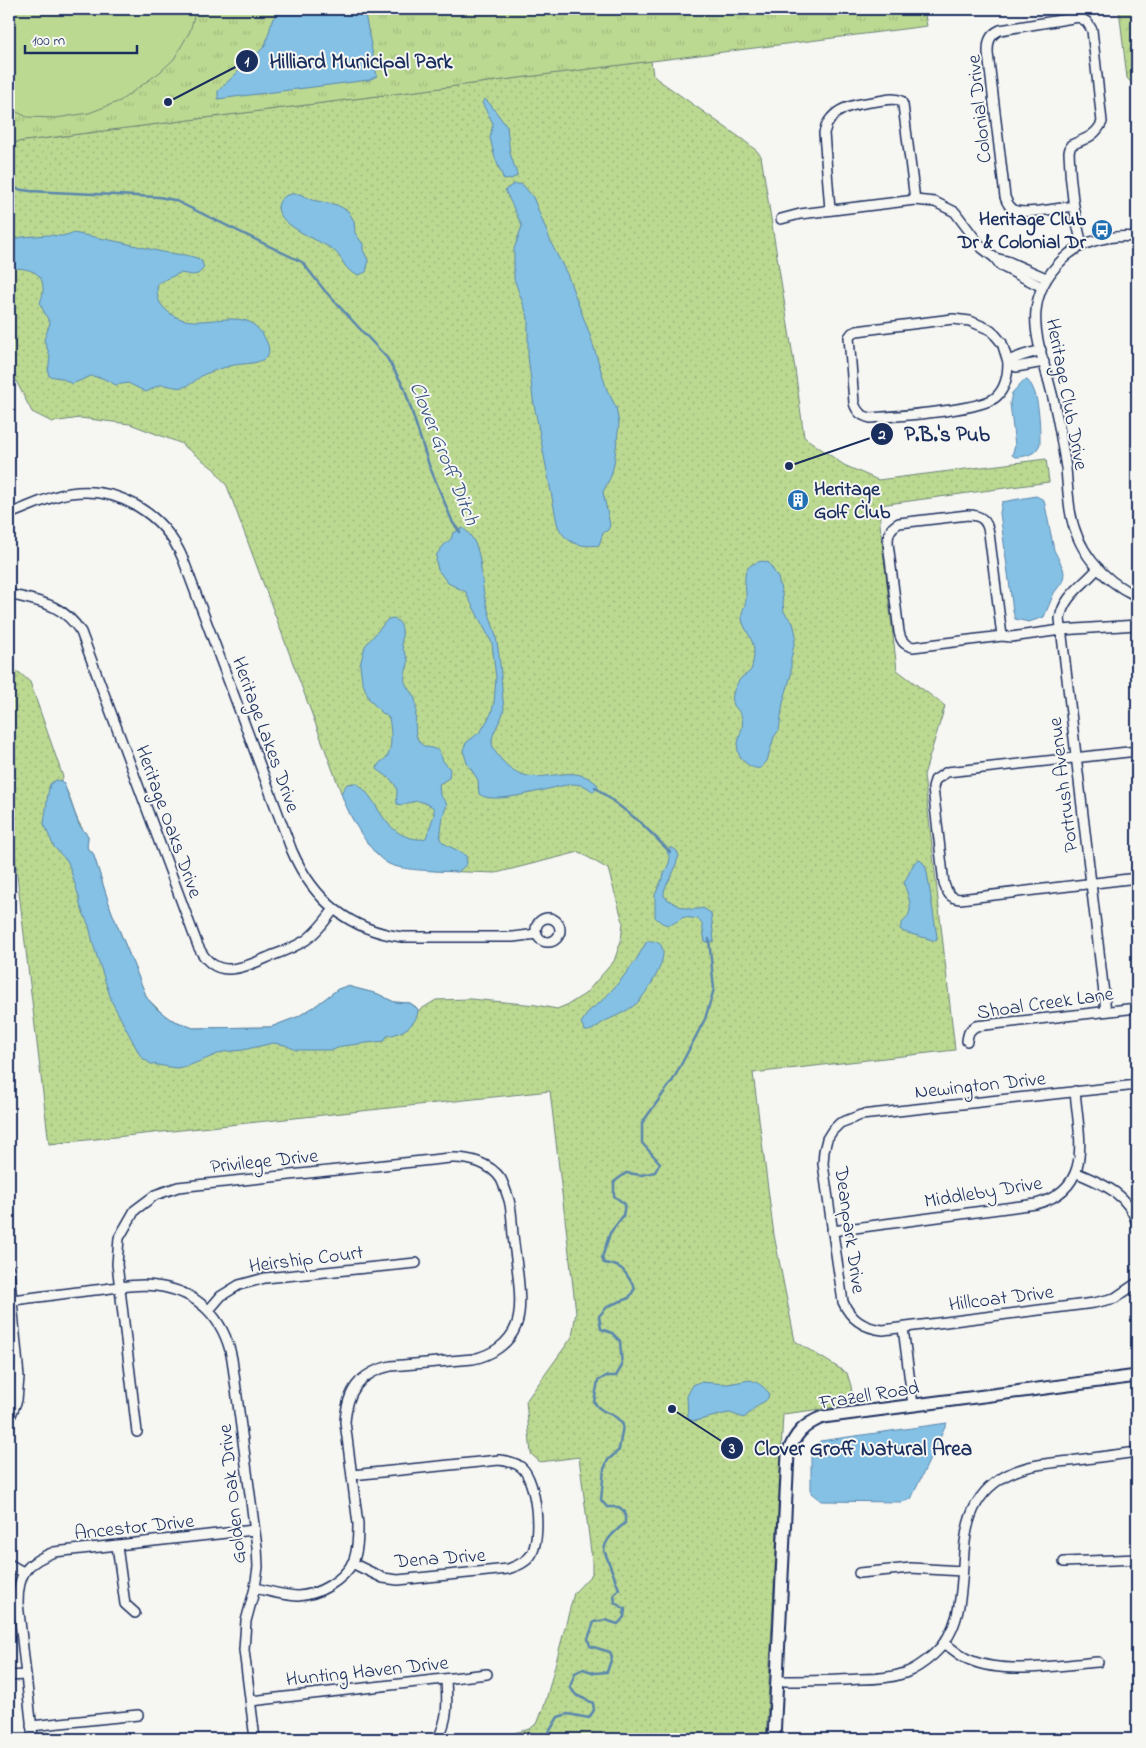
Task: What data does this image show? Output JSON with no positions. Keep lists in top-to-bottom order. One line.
{"streets":{"street":["Colonial Drive","Heritage Club Drive","Heritage Lakes Drive","Portrush Avenue","Heritage Oaks Drive","Shoal Creek Lane","Newington Drive","Privilege Drive","Middleby Drive","Deanpark Drive","Heirship Court","Hillcoat Drive","Frazell Road","Golden Oak Drive","Ancestor Drive","Dena Drive","Hunting Haven Drive"]},"crossings":[["Colonial Drive","Heritage Club Drive"],["Heritage Club Drive","Portrush Avenue"],["Heritage Lakes Drive","Heritage Oaks Drive"],["Portrush Avenue","Shoal Creek Lane"],["Newington Drive","Deanpark Drive"],["Privilege Drive","Dena Drive"],["Middleby Drive","Deanpark Drive"],["Deanpark Drive","Hillcoat Drive"],["Heirship Court","Golden Oak Drive"],["Golden Oak Drive","Ancestor Drive"],["Golden Oak Drive","Hunting Haven Drive"]],"water":["Clover Groff Ditch"],"places":{"other":["Hilliard Municipal Park","P.B.'s Pub","Clover Groff Natural Area"],"bus stop":["Heritage Club Dr & Colonial Dr"],"building":["Heritage Golf Club"]},"scale_bar":"100 m"}
